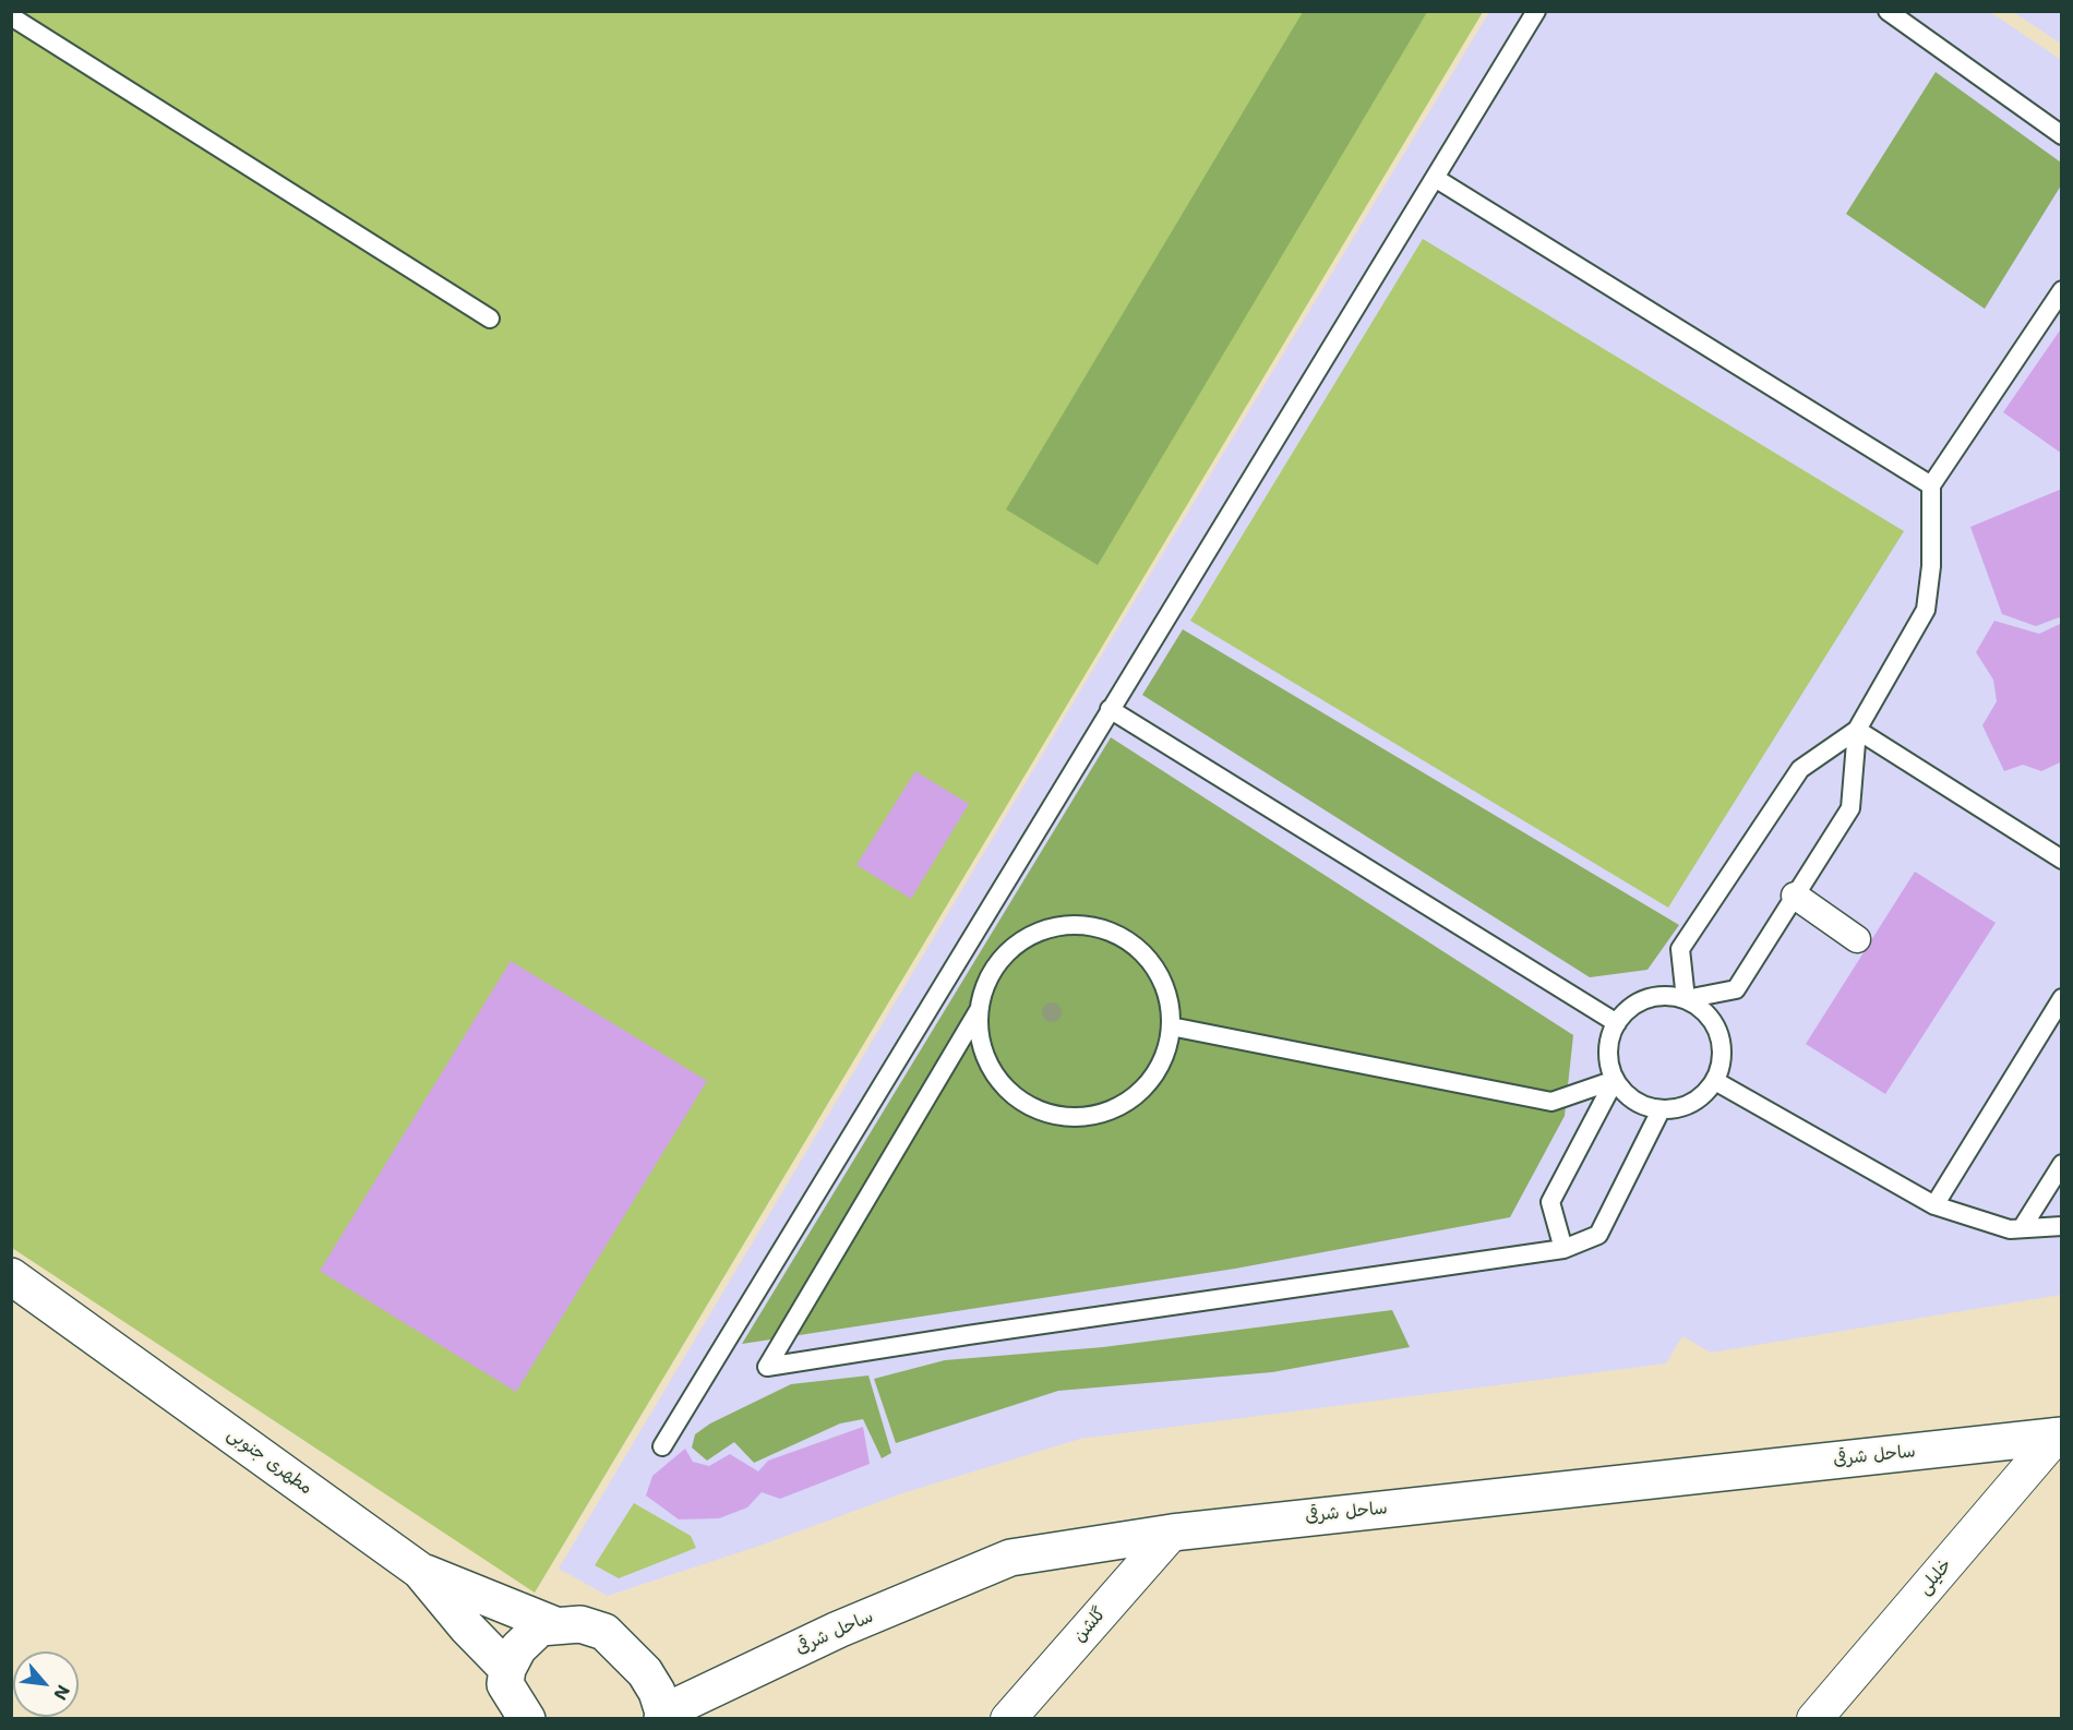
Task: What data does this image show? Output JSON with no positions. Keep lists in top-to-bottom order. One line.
{"streets":{"street":["ساحل شرقی","مطهری جنوبی","خلیلی","گلشن"]},"crossings":[["ساحل شرقی","خلیلی"],["ساحل شرقی","گلشن"]],"north":"bottom right"}
